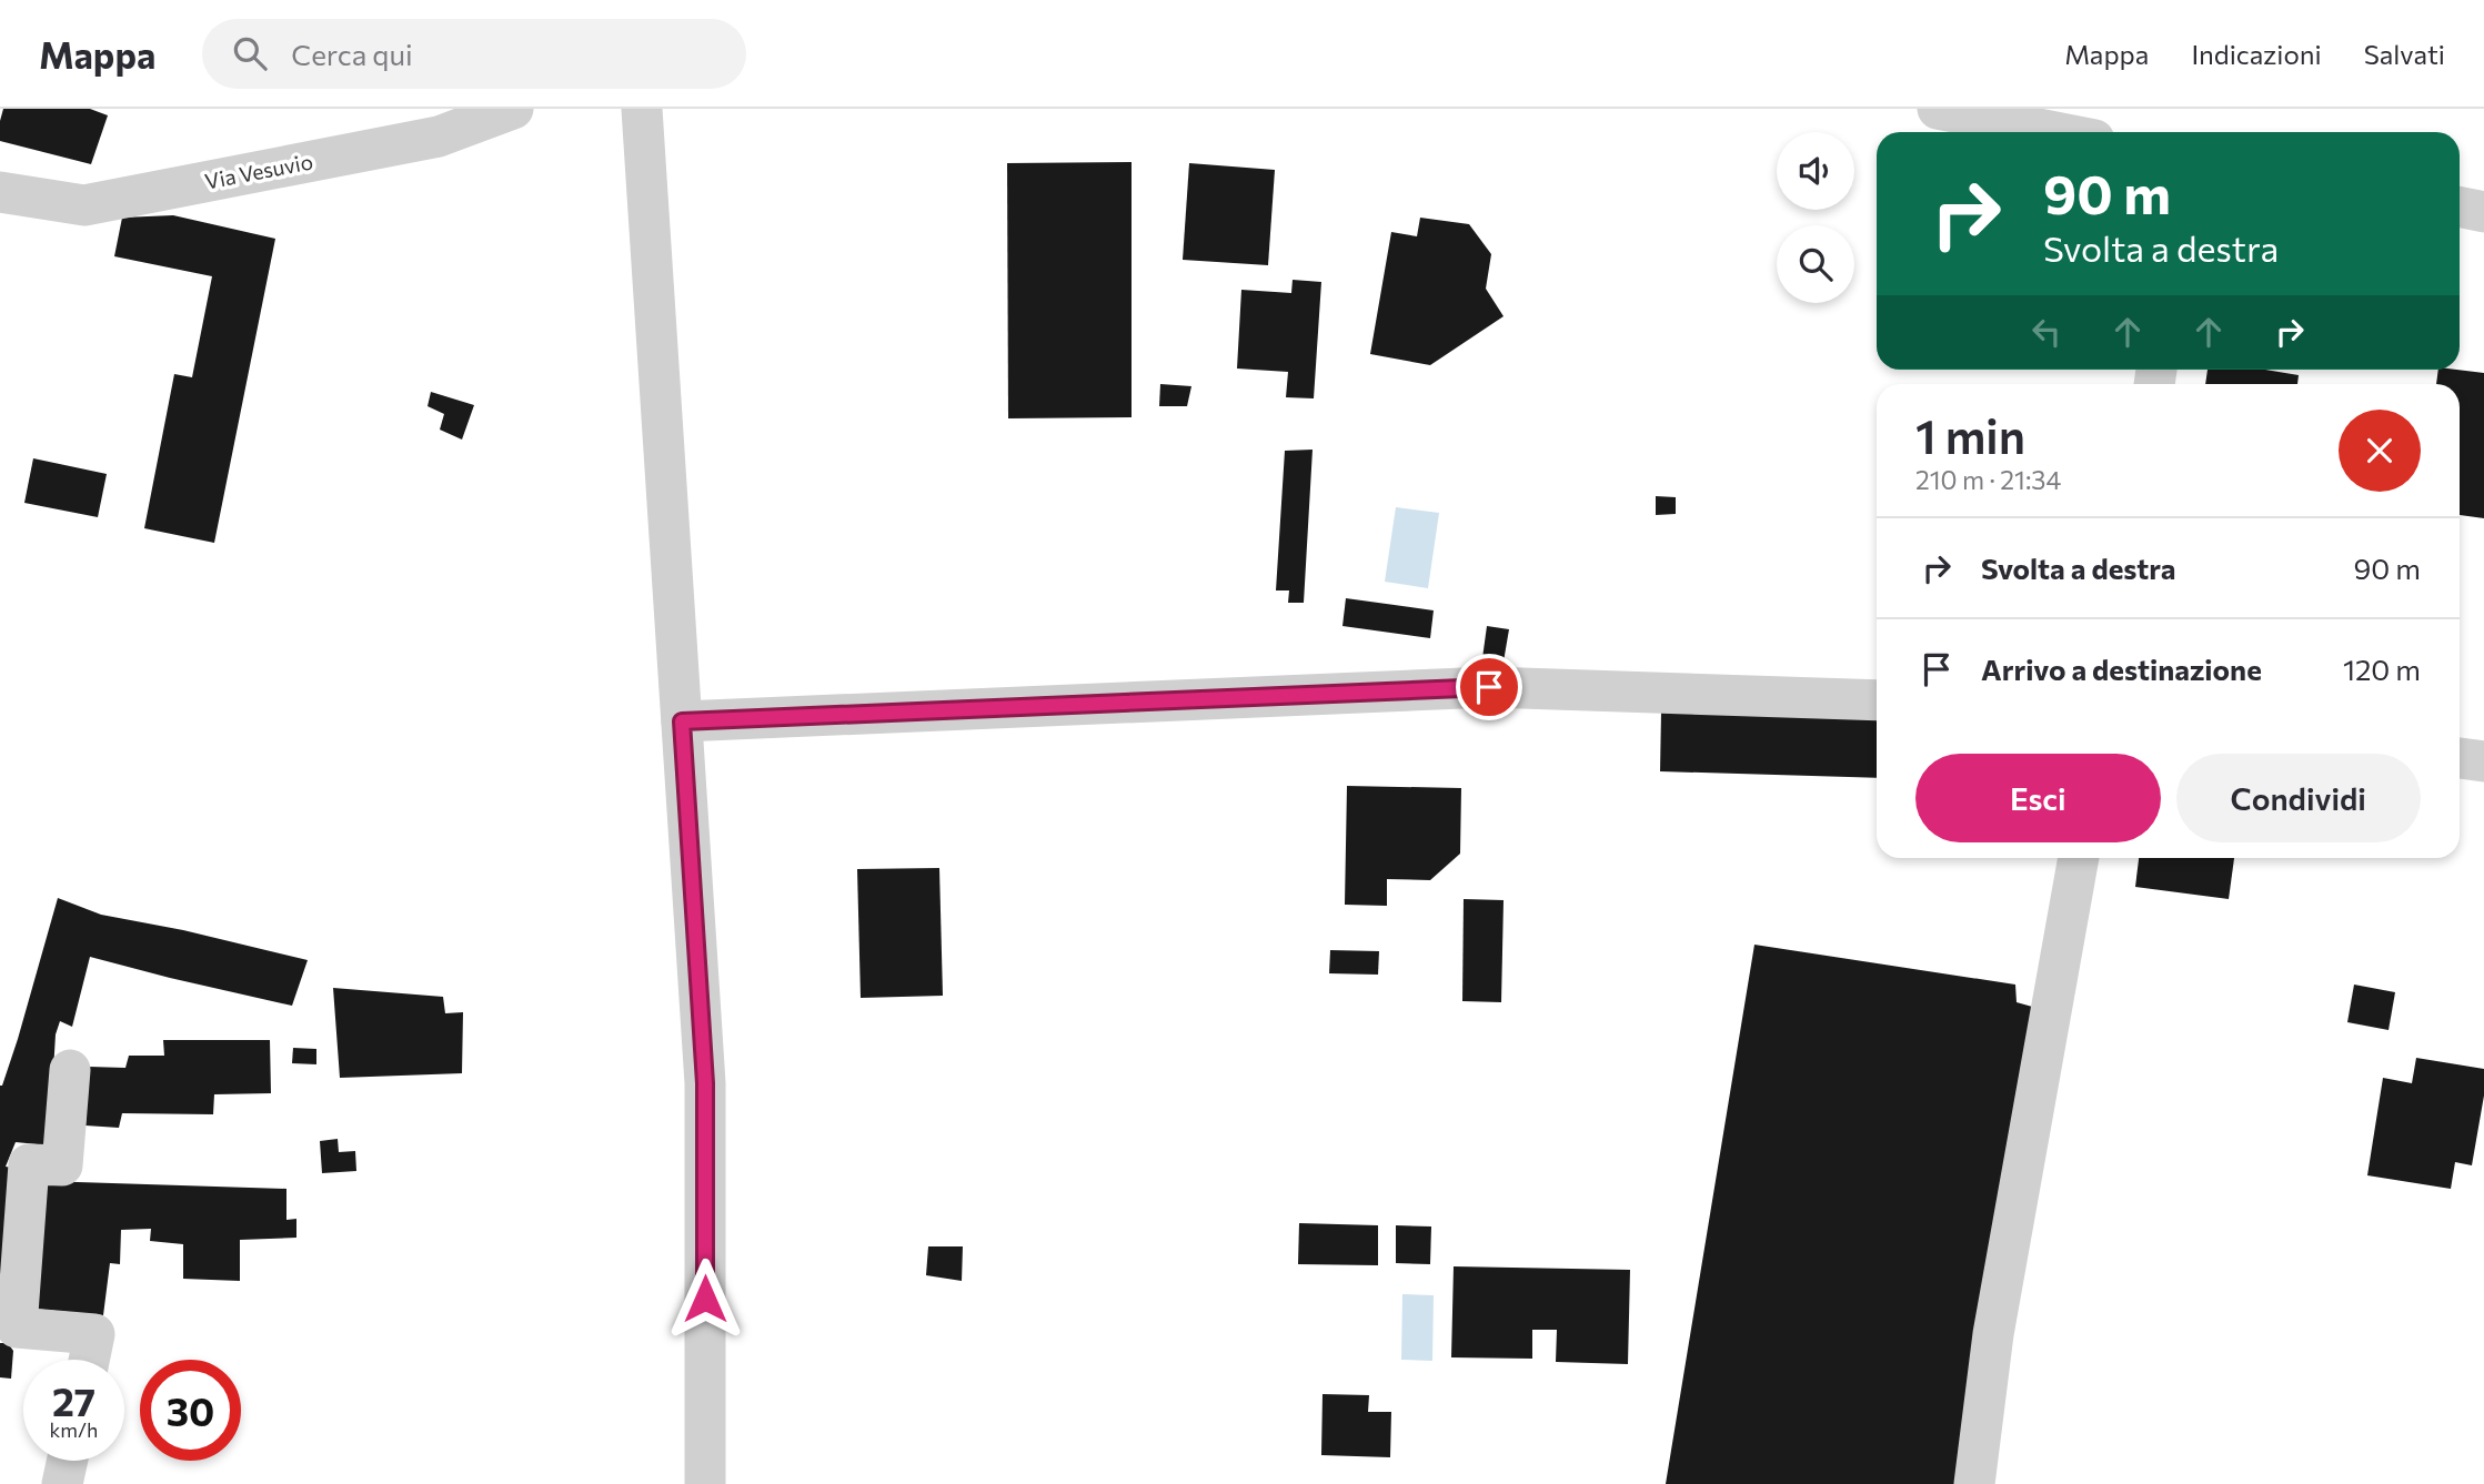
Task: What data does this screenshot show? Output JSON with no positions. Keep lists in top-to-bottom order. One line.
{"streets":{"street":["Via Vesuvio"]},"page":{"header":"Mappa","search":"Cerca qui","nav":["Mappa","Indicazioni","Salvati"],"turn":["90 m","Svolta a destra"],"heading":["1 min","210 m · 21:34"],"list":[{"name":"Svolta a destra","value":"90 m"},{"name":"Arrivo a destinazione","value":"120 m"}],"buttons":["Esci","Condividi"],"speed":"27 km/h","limit":"30"}}
